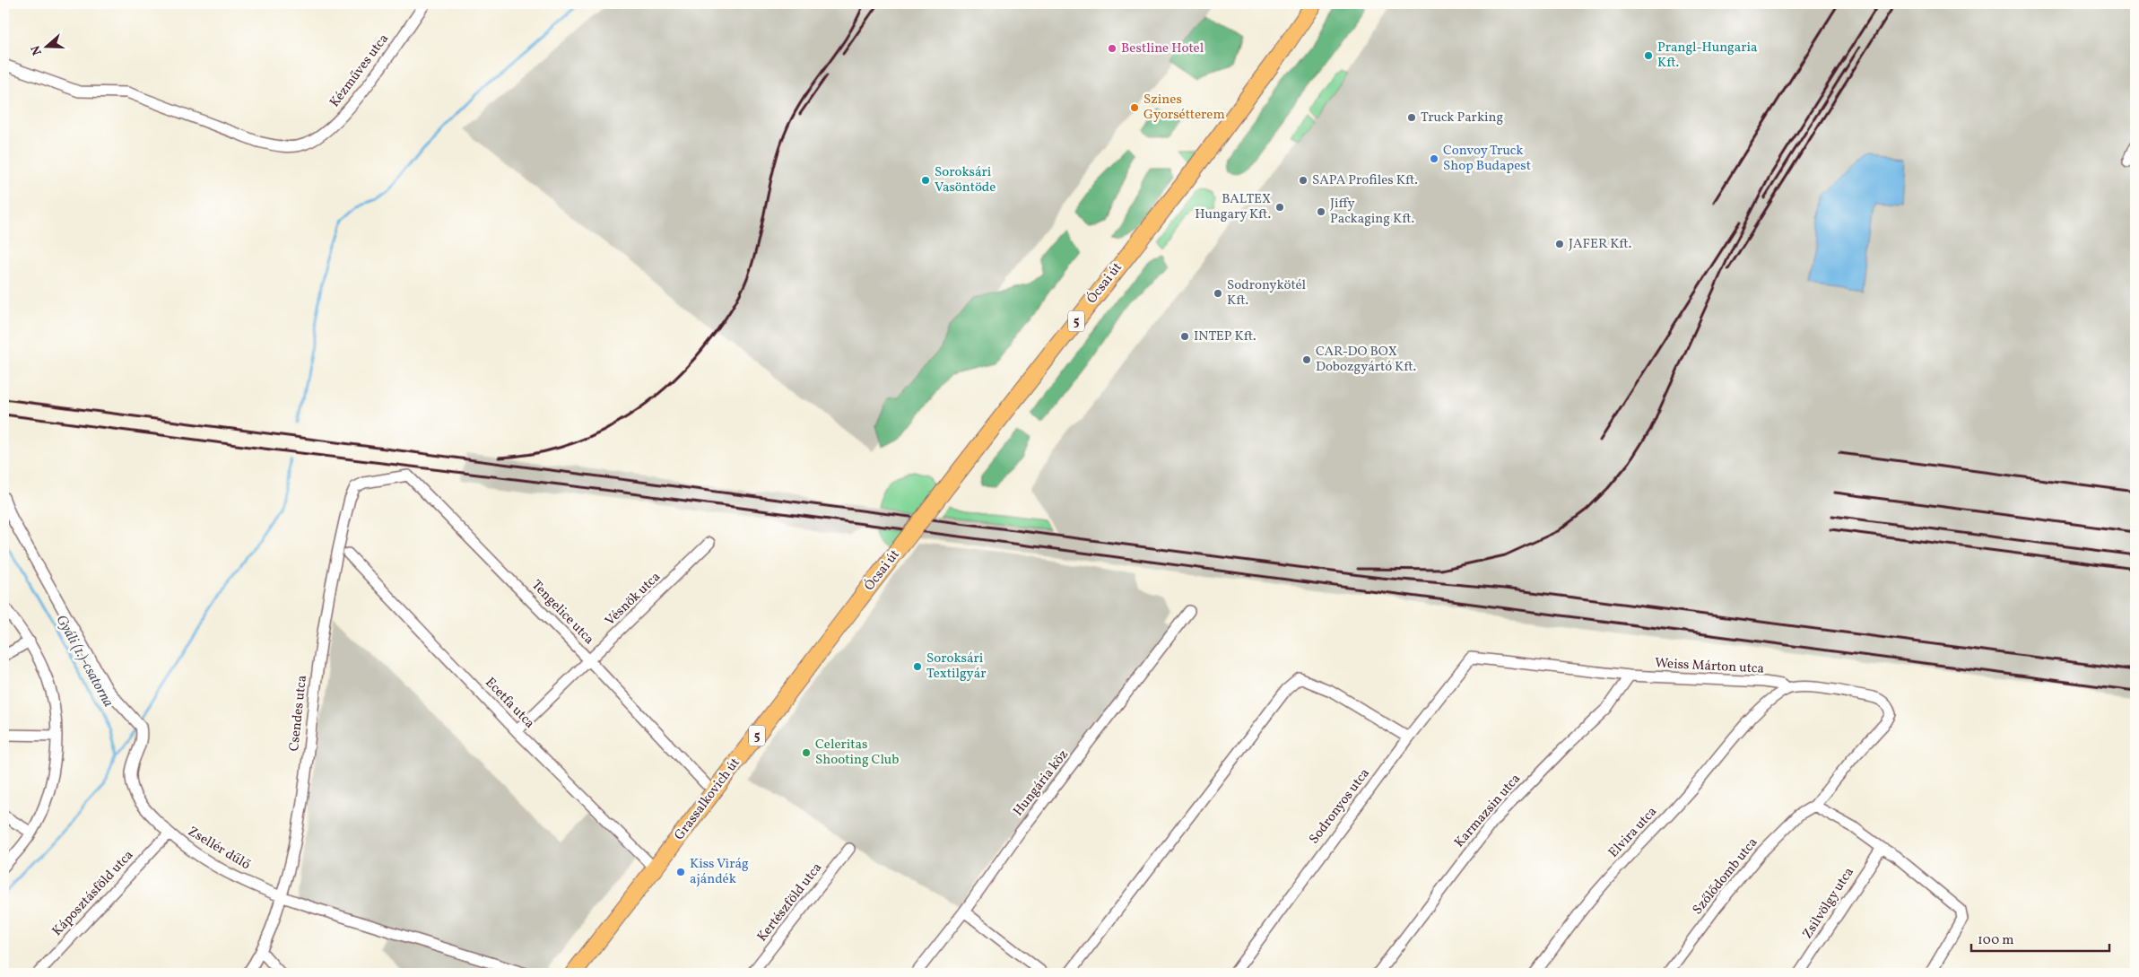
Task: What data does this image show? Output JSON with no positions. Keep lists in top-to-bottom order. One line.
{"streets":{"main road":["Ócsai út","5","Grassalkovich út"],"street":["Kézműves utca","Vésnök utca","Tengelice utca","Weiss Márton utca","Ecetfa utca","Csendes utca","Hungária köz","Sodronyos utca","Karmazsin utca","Elvira utca","Zsellér dűlő","Szőlődomb utca","Káposztásföld utca","Kertészföld utca","Zsilvölgy utca"]},"crossings":[["Ócsai út","Grassalkovich út"],["Vésnök utca","Tengelice utca"],["Vésnök utca","Ecetfa utca"],["Tengelice utca","Csendes utca"],["Weiss Márton utca","Sodronyos utca"],["Weiss Márton utca","Karmazsin utca"],["Weiss Márton utca","Elvira utca"],["Weiss Márton utca","Szőlődomb utca"],["Ecetfa utca","Grassalkovich út"],["Csendes utca","Zsellér dűlő"],["Zsellér dűlő","Káposztásföld utca"]],"water":["Gyáli (1.)-csatorna"],"places":["Bestline Hotel","Prangl-Hungaria Kft.","Szines Gyorsétterem","Truck Parking","Convoy Truck Shop Budapest","Soroksári Vasöntöde","SAPA Profiles Kft.","BALTEX Hungary Kft.","Jiffy Packaging Kft.","JAFER Kft.","Sodronykötél Kft.","INTEP Kft.","CAR-DO BOX Dobozgyártó Kft.","Soroksári Textilgyár","Celeritas Shooting Club","Kiss Virág ajándék"],"scale_bar":"100 m","north":"left"}
